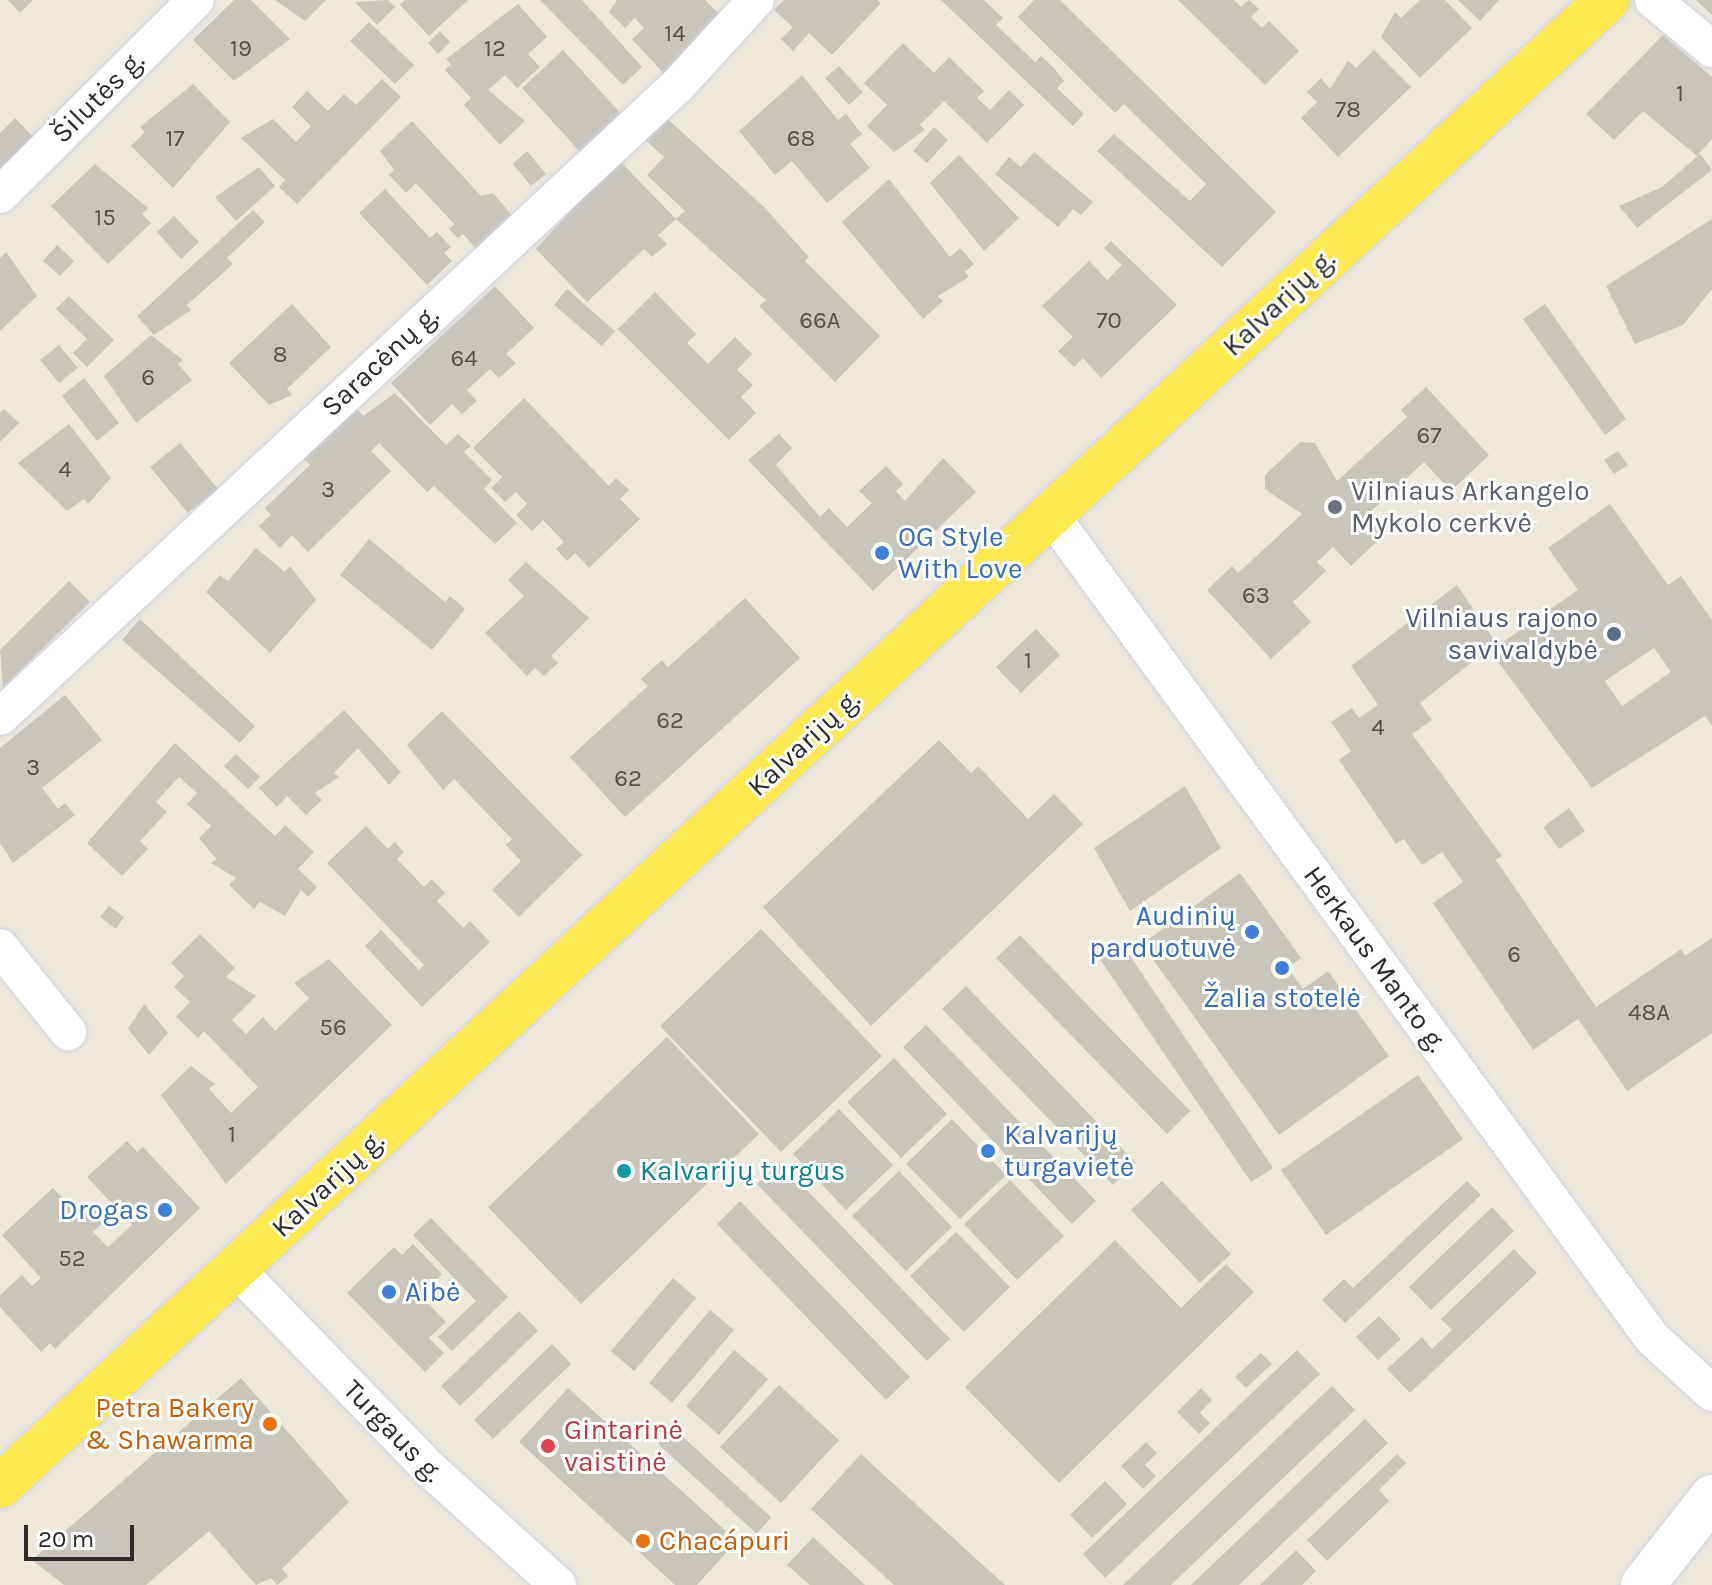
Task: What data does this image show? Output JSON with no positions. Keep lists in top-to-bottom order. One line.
{"streets":{"main road":["Kalvarijų g."],"street":["Šilutės g.","Saracėnų g.","Herkaus Manto g.","Turgaus g."]},"crossings":[["Kalvarijų g.","Herkaus Manto g."],["Kalvarijų g.","Turgaus g."]],"places":["Vilniaus Arkangelo Mykolo cerkvė","OG Style With Love","Vilniaus rajono savivaldybė","Audinių parduotuvė","Žalia stotelė","Kalvarijų turgavietė","Kalvarijų turgus","Drogas","Aibė","Petra Bakery & Shawarma","Gintarinė vaistinė","Chacápuri"],"house_numbers":["14","19","12","1","78","17","68","15","66A","70","8","64","6","67","4","3","63","1","62","4","3","62","6","48A","56","1","52"],"scale_bar":"20 m"}
